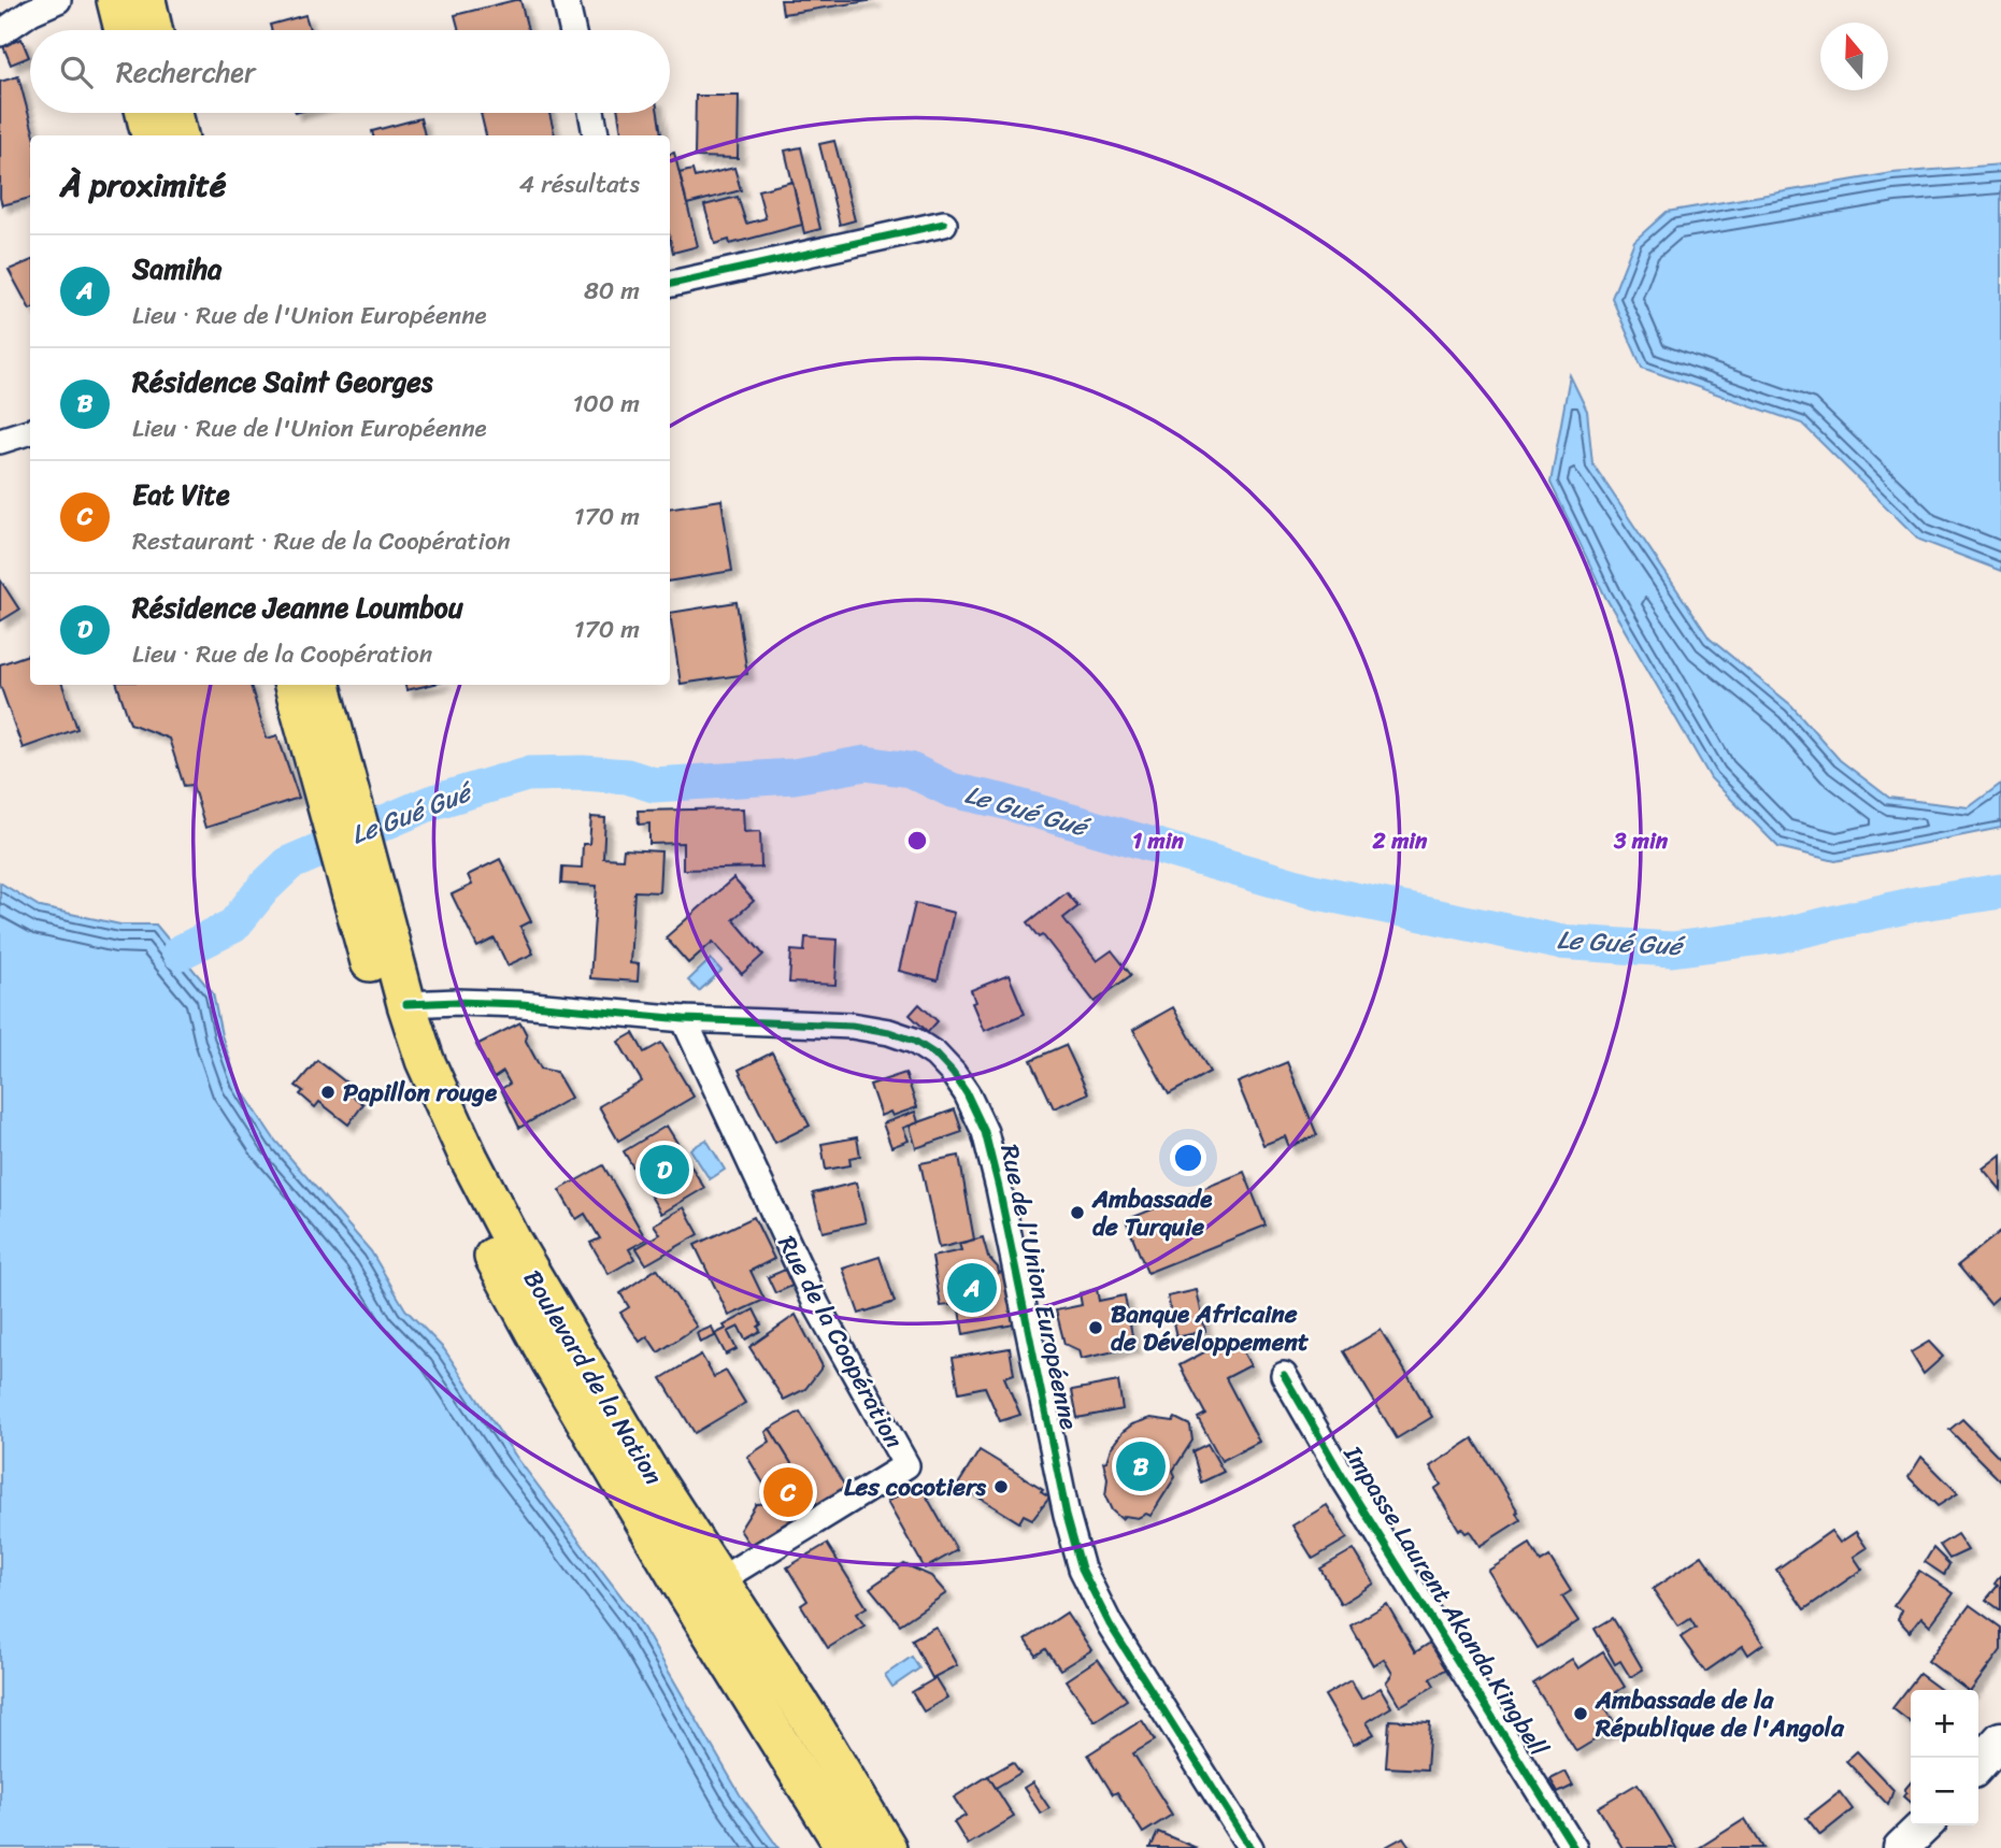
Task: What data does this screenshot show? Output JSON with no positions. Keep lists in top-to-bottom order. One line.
{"streets":{"main road":["Boulevard de la Nation"],"street":["Rue de l'Union Européenne","Rue de la Coopération","Impasse Laurent Akanda Kingbell"]},"crossings":[["Rue de l'Union Européenne","Rue de la Coopération"],["Rue de l'Union Européenne","Boulevard de la Nation"],["Rue de la Coopération","Boulevard de la Nation"]],"water":["Le Gué Gué"],"places":["Papillon rouge","Ambassade de Turquie","Banque Africaine de Développement","Les cocotiers","Ambassade de la République de l'Angola"],"north":"top","page":{"search":"Rechercher","heading":["À proximité","4 résultats"],"list":[{"mark":"A","name":"Samiha","note":"Lieu · Rue de l'Union Européenne","value":"80 m"},{"mark":"B","name":"Résidence Saint Georges","note":"Lieu · Rue de l'Union Européenne","value":"100 m"},{"mark":"C","name":"Eat Vite","note":"Restaurant · Rue de la Coopération","value":"170 m"},{"mark":"D","name":"Résidence Jeanne Loumbou","note":"Lieu · Rue de la Coopération","value":"170 m"}],"pins":["D","A","B","C"],"map_buttons":["+","−"]},"rings":["1 min","2 min","3 min"]}
